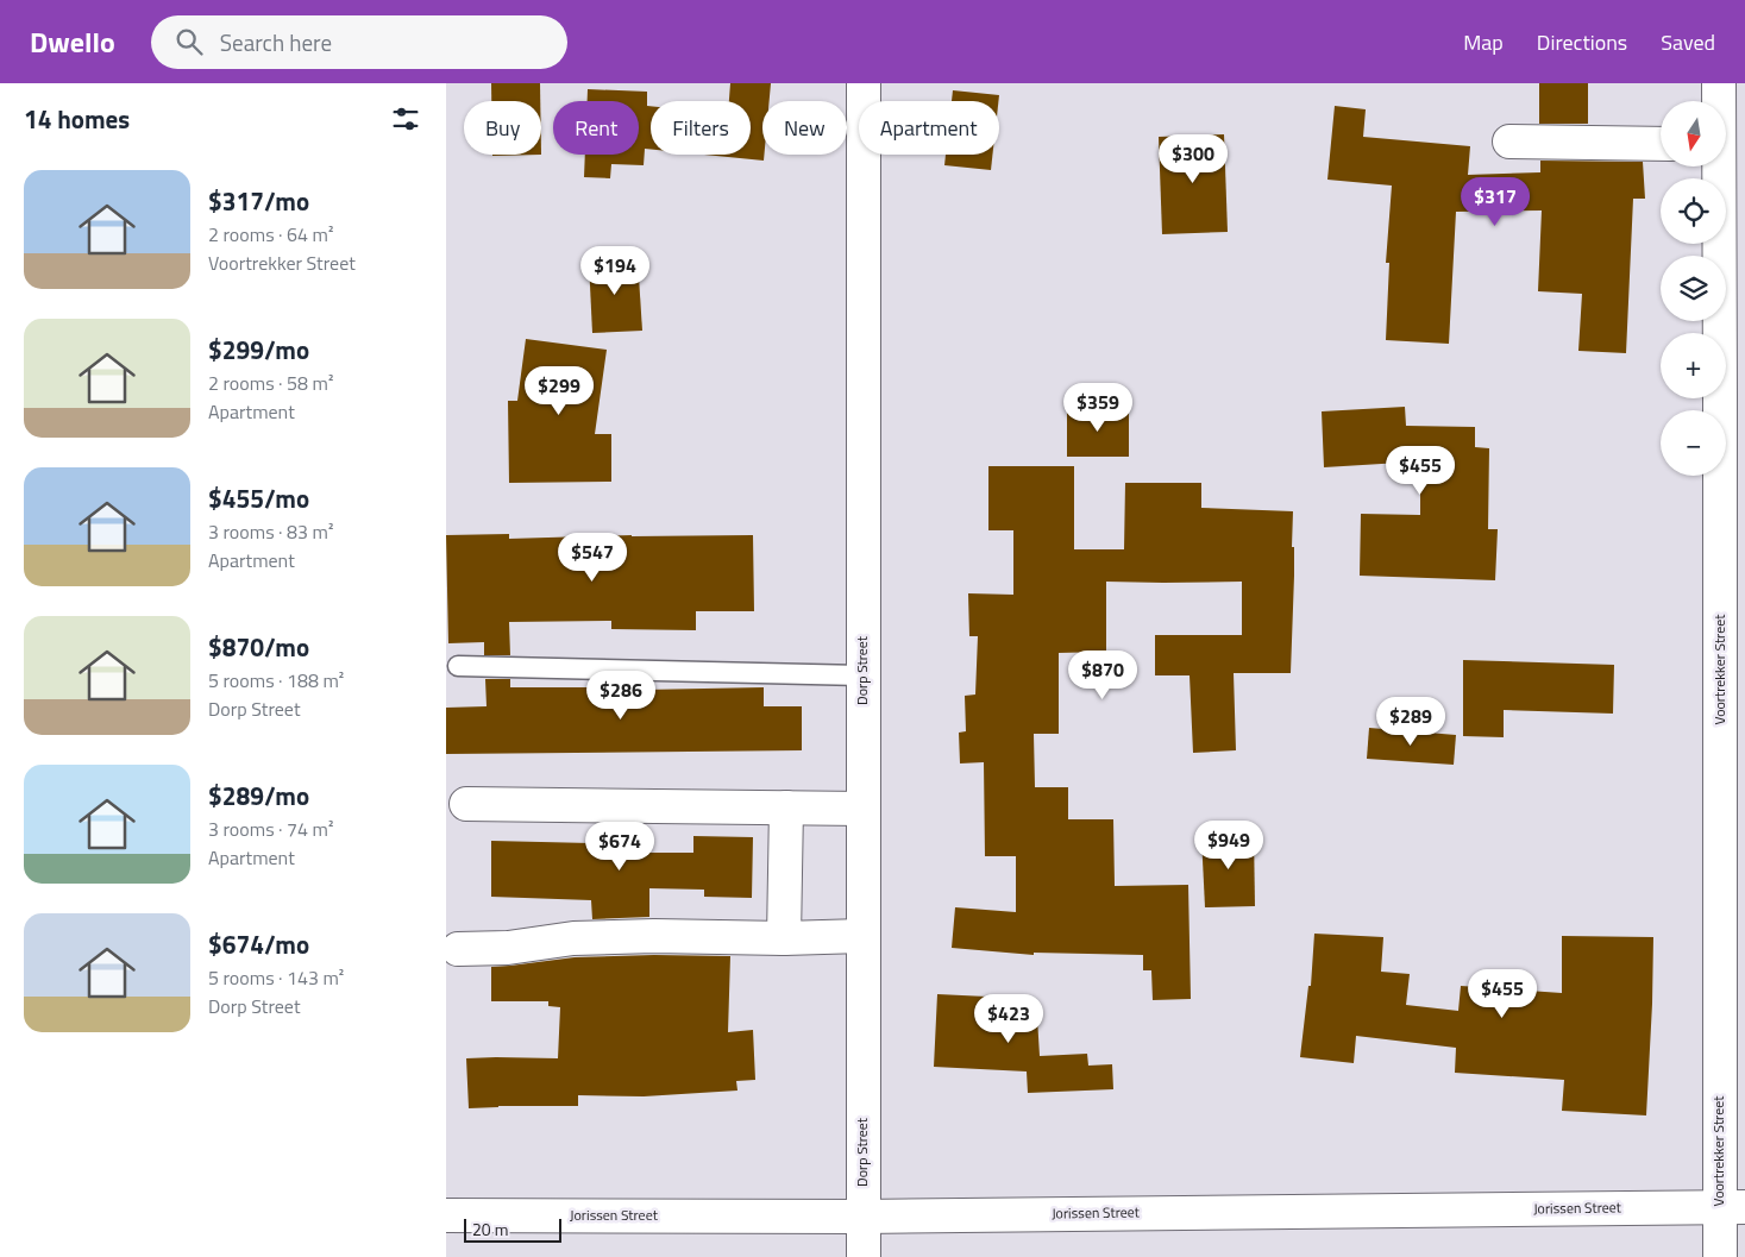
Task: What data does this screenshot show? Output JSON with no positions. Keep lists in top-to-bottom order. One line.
{"streets":{"street":["Voortrekker Street","Dorp Street","Jorissen Street"]},"crossings":[["Voortrekker Street","Jorissen Street"],["Dorp Street","Jorissen Street"]],"scale_bar":"20 m","north":"bottom","page":{"header":"Dwello","search":"Search here","nav":["Map","Directions","Saved"],"heading":"14 homes","map_buttons":["+","−"],"chip":["Buy","Rent","Filters","New","Apartment"],"price":["$300","$317","$194","$299","$359","$455","$547","$870","$286","$289","$949","$674","$455","$423"],"list":[{"name":"$317/mo","note":"2 rooms · 64 m² · Voortrekker Street"},{"name":"$299/mo","note":"2 rooms · 58 m² · Apartment"},{"name":"$455/mo","note":"3 rooms · 83 m² · Apartment"},{"name":"$870/mo","note":"5 rooms · 188 m² · Dorp Street"},{"name":"$289/mo","note":"3 rooms · 74 m² · Apartment"},{"name":"$674/mo","note":"5 rooms · 143 m² · Dorp Street"}],"scale":"20 m"}}
